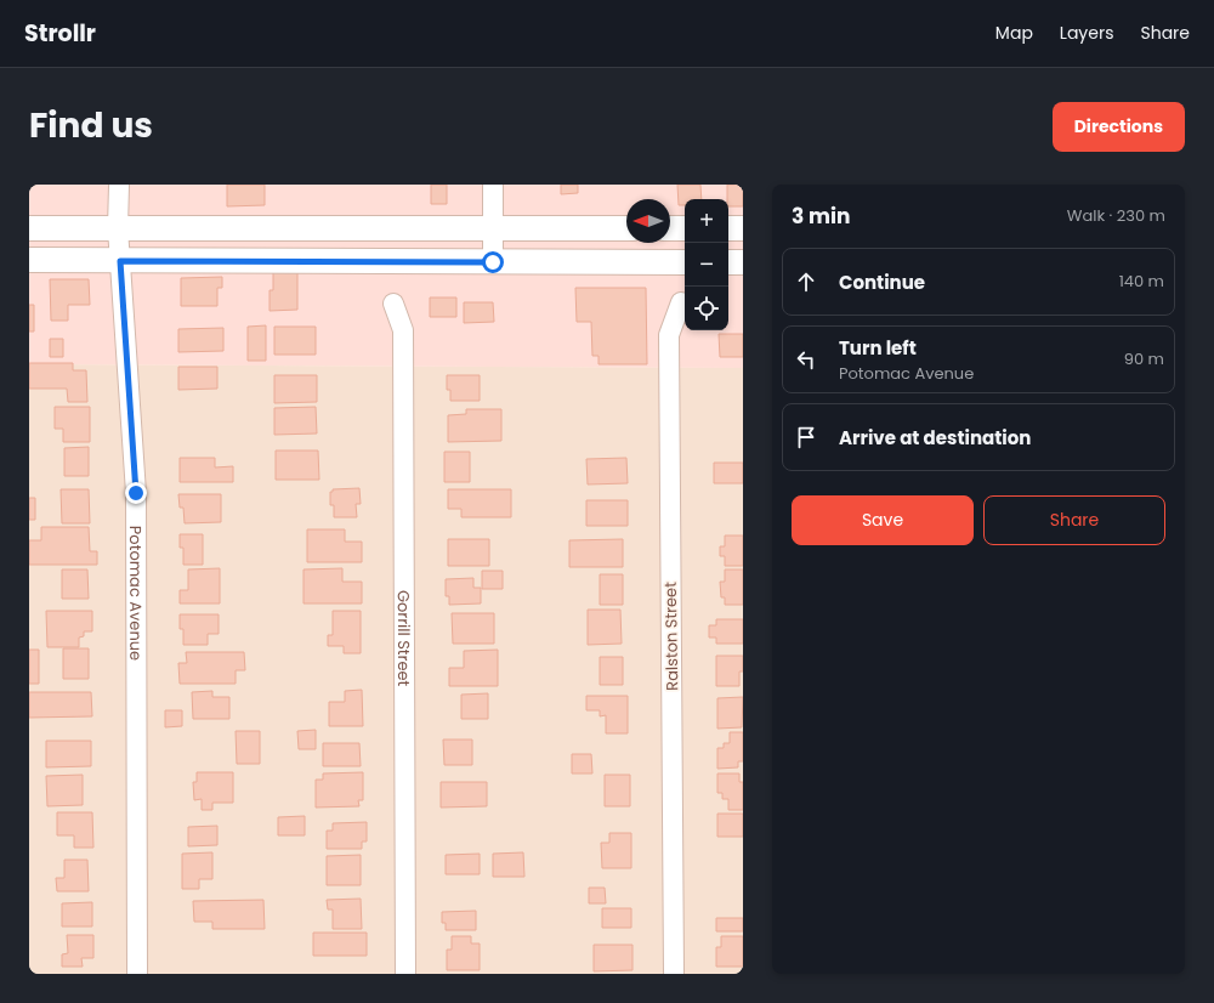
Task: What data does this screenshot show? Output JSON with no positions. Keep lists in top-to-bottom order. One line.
{"streets":{"street":["Potomac Avenue","Ralston Street","Gorrill Street"]},"north":"left","page":{"header":"Strollr","nav":["Map","Layers","Share"],"title":"Find us","buttons":["Directions",["Save","Share"]],"heading":["3 min","Walk · 230 m"],"map_buttons":["+","−"],"list":[["Continue","140 m"],["Turn left","Potomac Avenue","90 m"],"Arrive at destination"]}}
